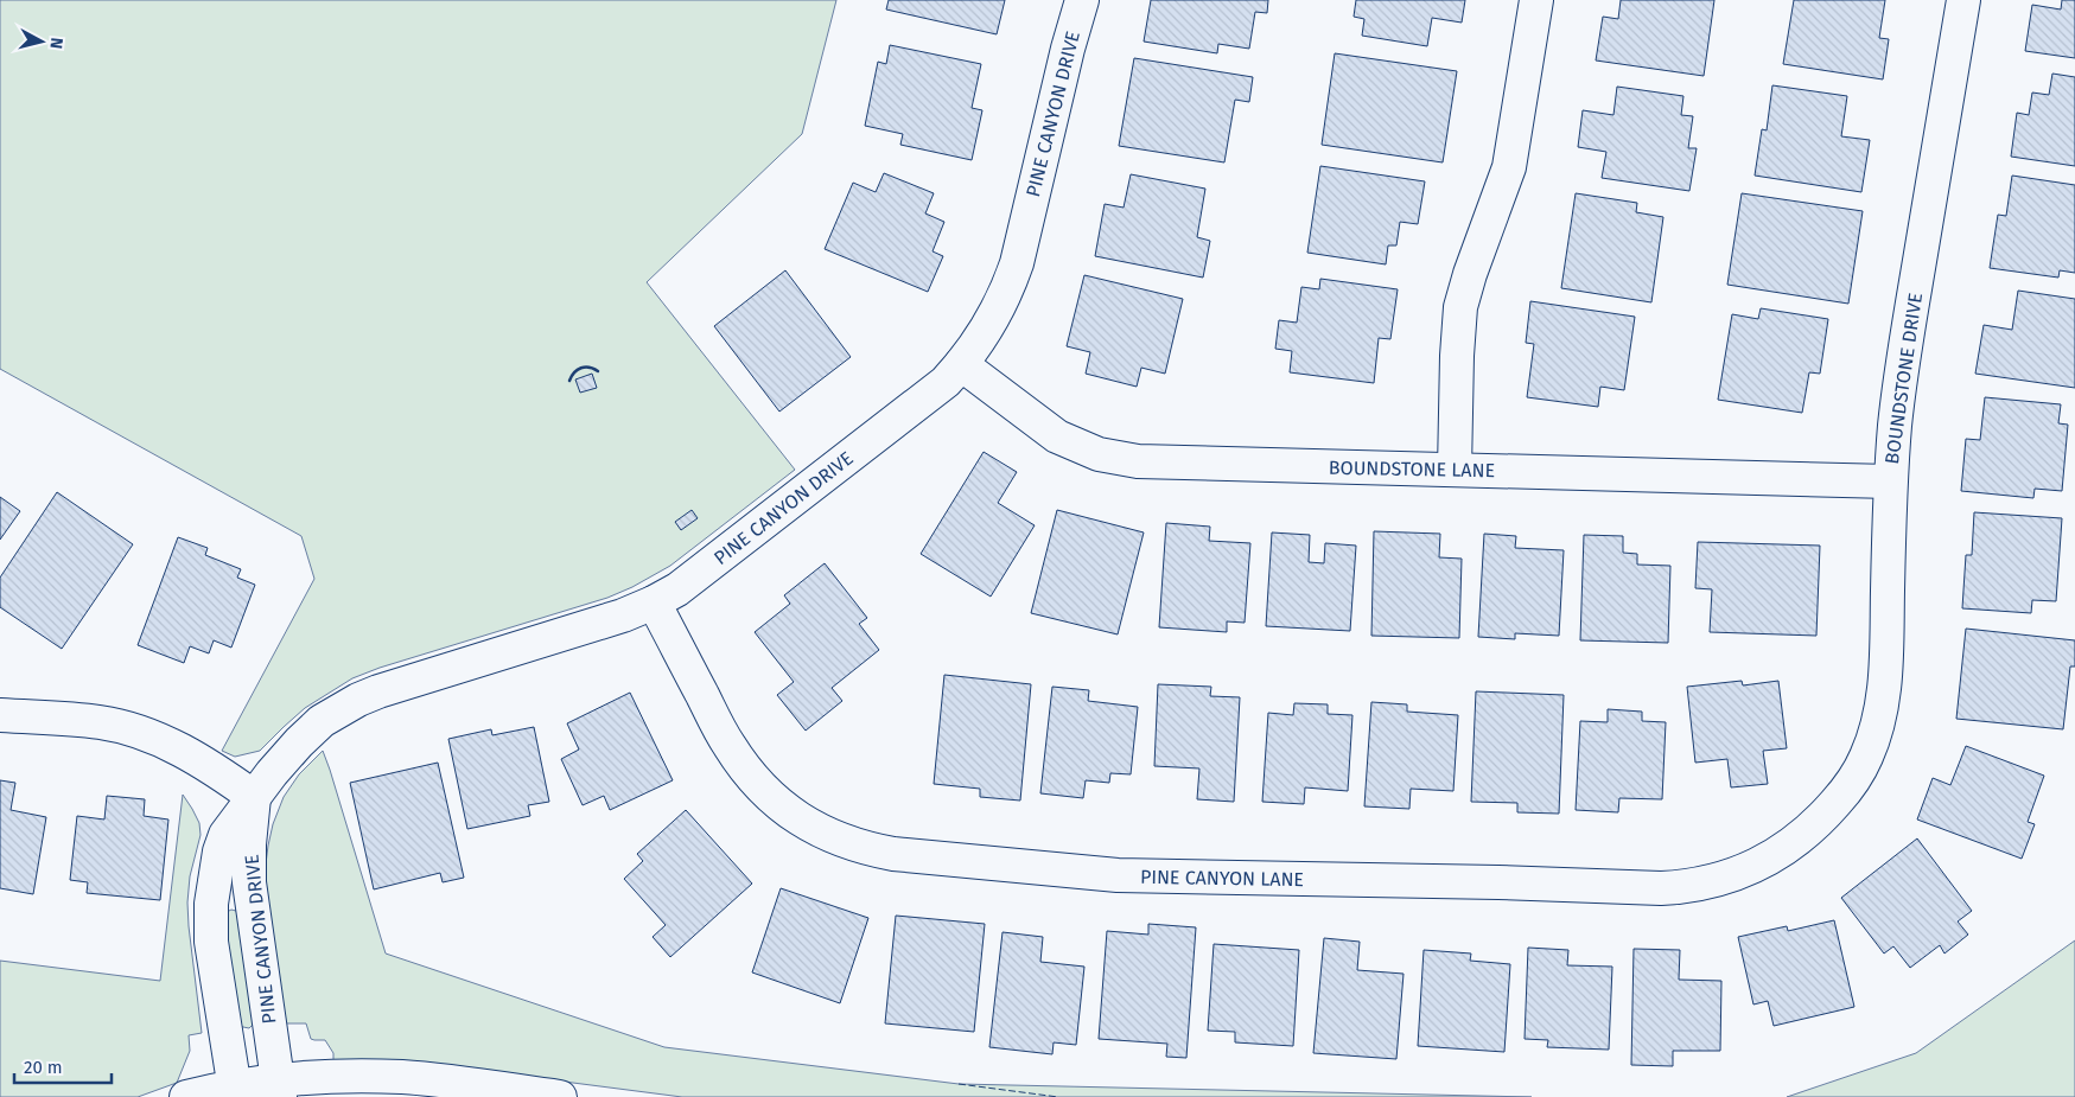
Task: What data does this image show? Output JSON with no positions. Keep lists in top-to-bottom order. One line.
{"streets":{"street":["PINE CANYON DRIVE","BOUNDSTONE DRIVE","BOUNDSTONE LANE","PINE CANYON LANE"]},"crossings":[["PINE CANYON DRIVE","BOUNDSTONE LANE"],["PINE CANYON DRIVE","PINE CANYON LANE"],["BOUNDSTONE DRIVE","BOUNDSTONE LANE"],["BOUNDSTONE DRIVE","PINE CANYON LANE"]],"scale_bar":"20 m","north":"right"}
